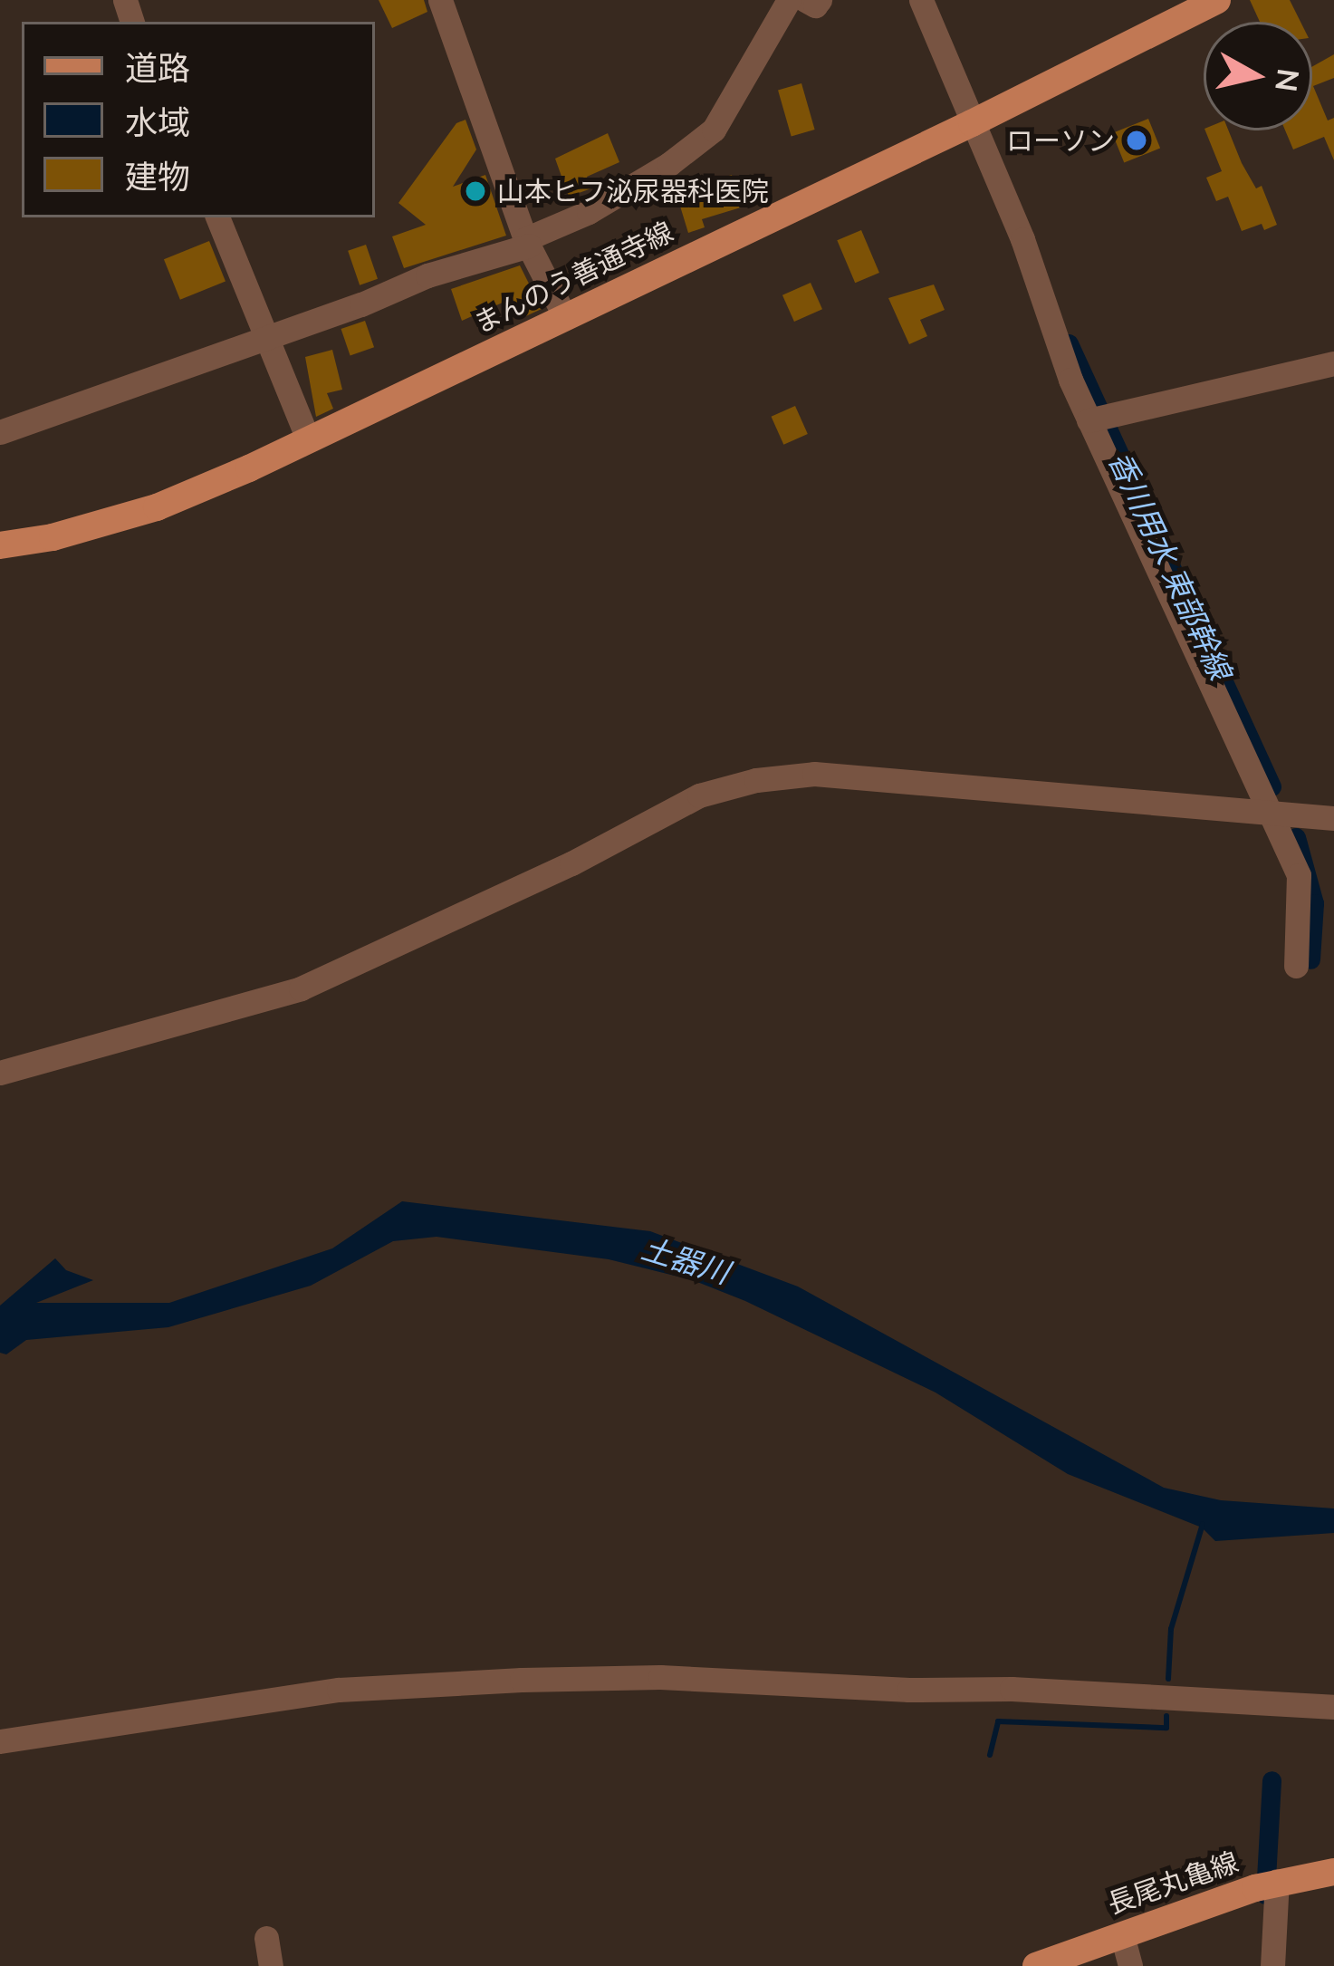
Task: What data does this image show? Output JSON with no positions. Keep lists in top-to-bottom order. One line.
{"streets":{"main road":["まんのう善通寺線","長尾丸亀線"]},"water":["香川用水 東部幹線","土器川"],"places":["ローソン","山本ヒフ泌尿器科医院"],"legend":["道路","水域","建物"],"north":"right"}
